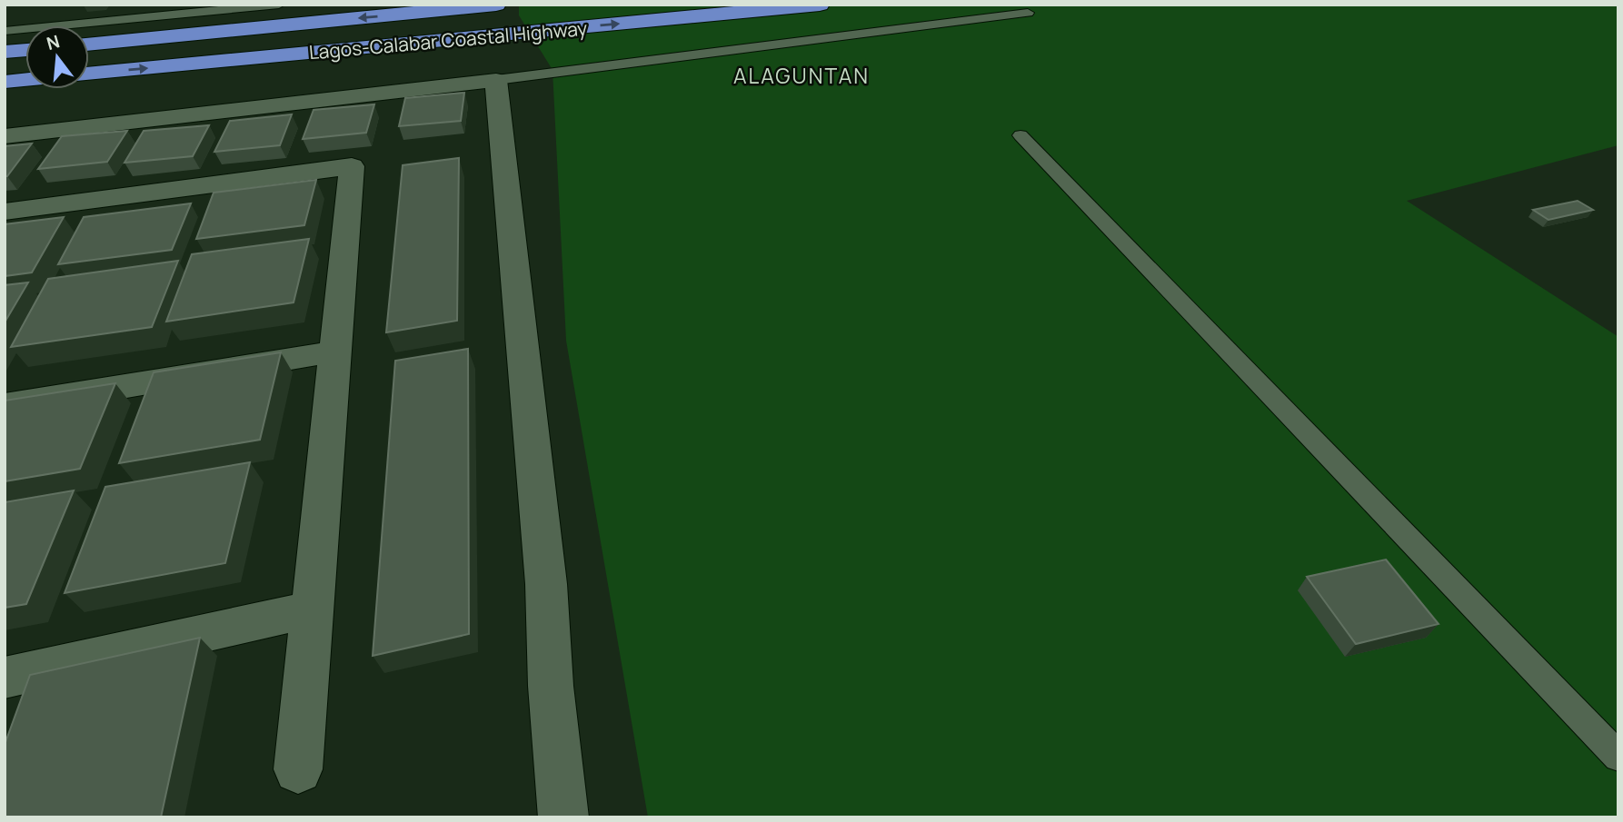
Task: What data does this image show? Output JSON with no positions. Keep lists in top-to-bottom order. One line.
{"streets":{"highway":["Lagos-Calabar Coastal Highway"]},"districts":["ALAGUNTAN"],"north":"top"}
